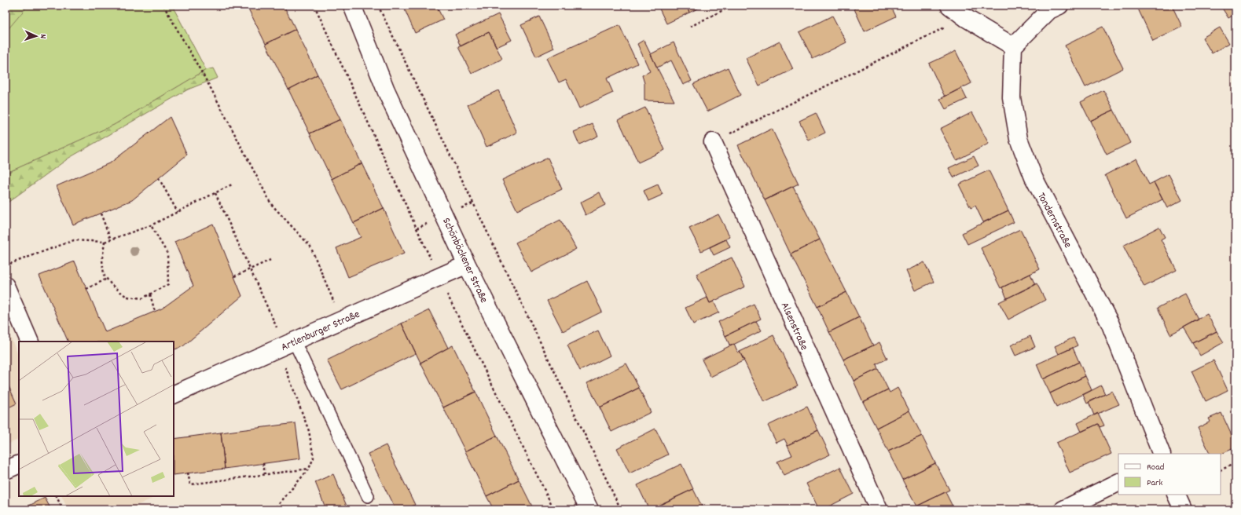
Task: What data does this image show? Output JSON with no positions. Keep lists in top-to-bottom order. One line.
{"streets":{"street":["Tondernstraße","Schönböckener Straße","Alsenstraße","Artlenburger Straße"]},"crossings":[["Schönböckener Straße","Artlenburger Straße"]],"legend":["Road","Park"],"north":"right"}
